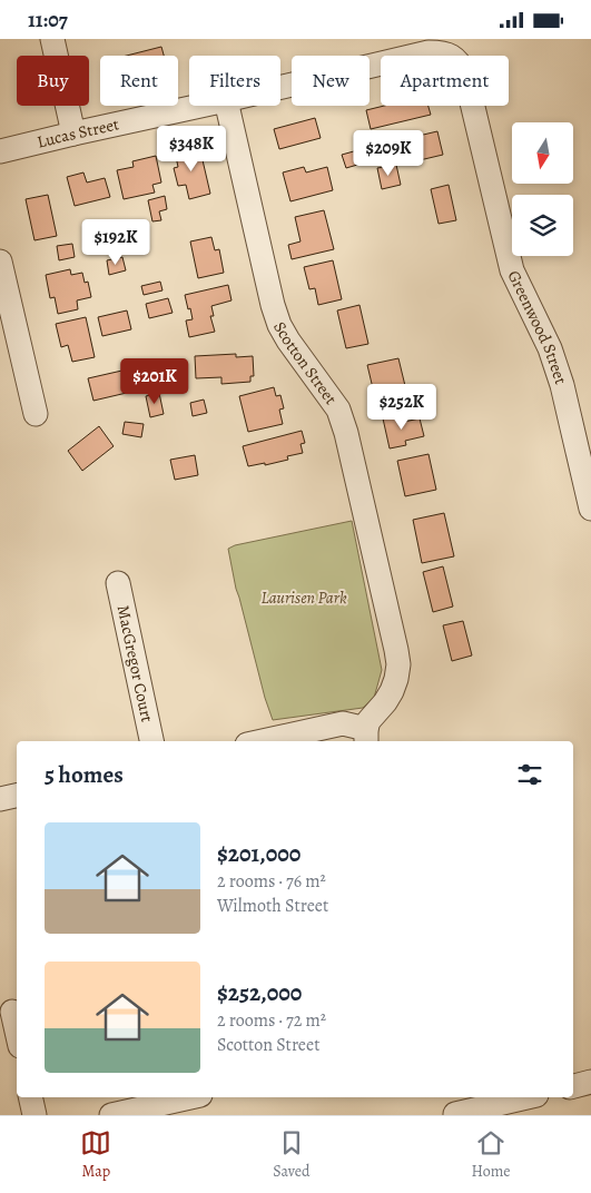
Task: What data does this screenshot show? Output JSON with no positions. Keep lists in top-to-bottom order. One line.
{"streets":{"street":["Lucas Street","Greenwood Street","Scotton Street","MacGregor Court"]},"crossings":[["Lucas Street","Greenwood Street"]],"parks":["Laurisen Park"],"north":"bottom","page":{"status":"11:07","chip":["Buy","Rent","Filters","New","Apartment"],"price":["$348K","$209K","$192K","$201K","$252K"],"heading":"5 homes","list":[{"name":"$201,000","note":"2 rooms · 76 m² · Wilmoth Street"},{"name":"$252,000","note":"2 rooms · 72 m² · Scotton Street"}],"tabs":["Map","Saved","Home"]}}
